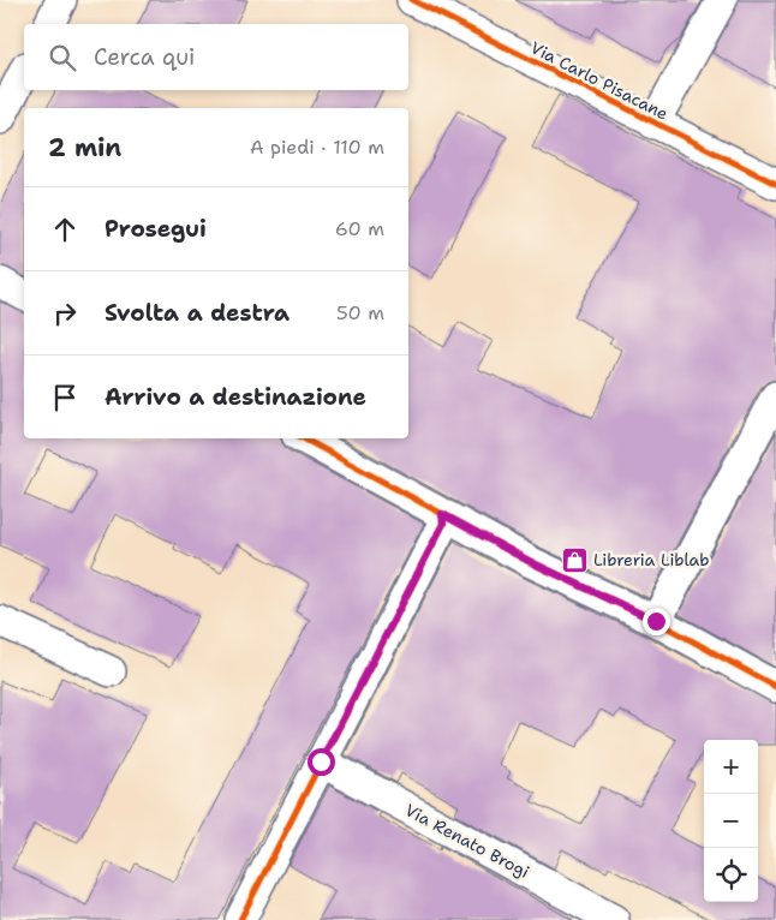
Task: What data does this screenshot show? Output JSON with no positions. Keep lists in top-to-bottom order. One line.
{"streets":{"street":["Via Carlo Pisacane","Via Renato Brogi"]},"places":{"shop":["Libreria Liblab"]},"page":{"search":"Cerca qui","heading":["2 min","A piedi · 110 m"],"list":[["Prosegui","60 m"],["Svolta a destra","50 m"],"Arrivo a destinazione"],"map_buttons":["+","−"]}}
